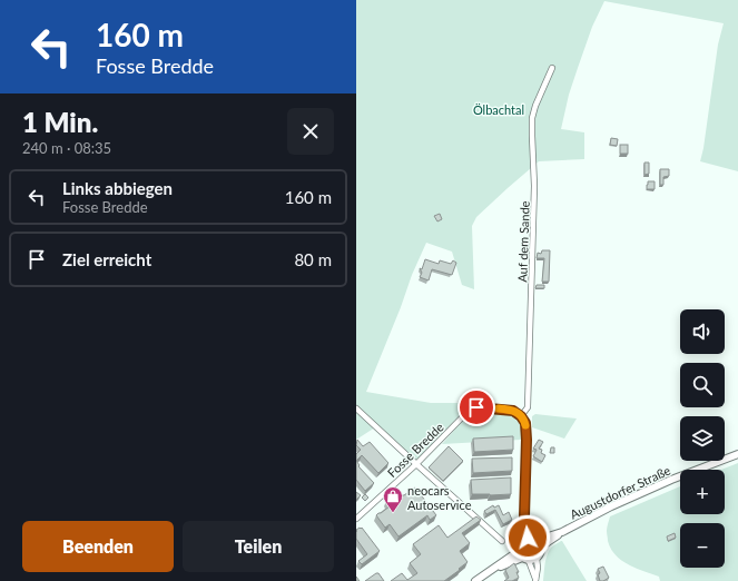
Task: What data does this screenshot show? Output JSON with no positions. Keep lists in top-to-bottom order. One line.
{"streets":{"main road":["Augustdorfer Straße"],"street":["Auf dem Sande","Fosse Bredde"]},"crossings":[["Auf dem Sande","Fosse Bredde"]],"parks":["Ölbachtal"],"places":{"shop":["neocars Autoservice"]},"page":{"turn":["160 m","Fosse Bredde"],"heading":["1 Min.","240 m · 08:35"],"list":[{"name":"Links abbiegen","note":"Fosse Bredde","value":"160 m"},{"name":"Ziel erreicht","value":"80 m"}],"map_buttons":["+","−"],"buttons":["Beenden","Teilen"]}}
